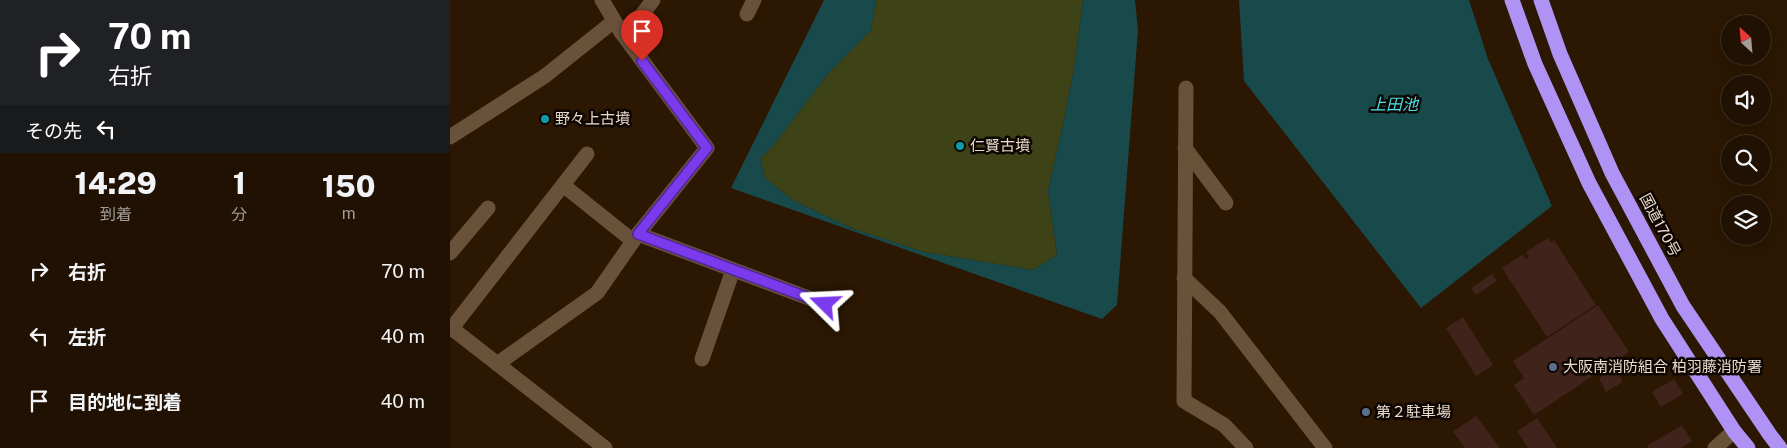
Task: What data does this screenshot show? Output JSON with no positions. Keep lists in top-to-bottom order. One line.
{"streets":{"highway":["国道170号"]},"water":["上田池"],"places":["野々上古墳","仁賢古墳","大阪南消防組合 柏羽藤消防署","第２駐車場"],"north":"top left","page":{"turn":["70 m","右折"],"then":"その先","eta":["14:29","到着","1","分","150","m"],"list":[{"name":"右折","value":"70 m"},{"name":"左折","value":"40 m"},{"name":"目的地に到着","value":"40 m"}]}}
